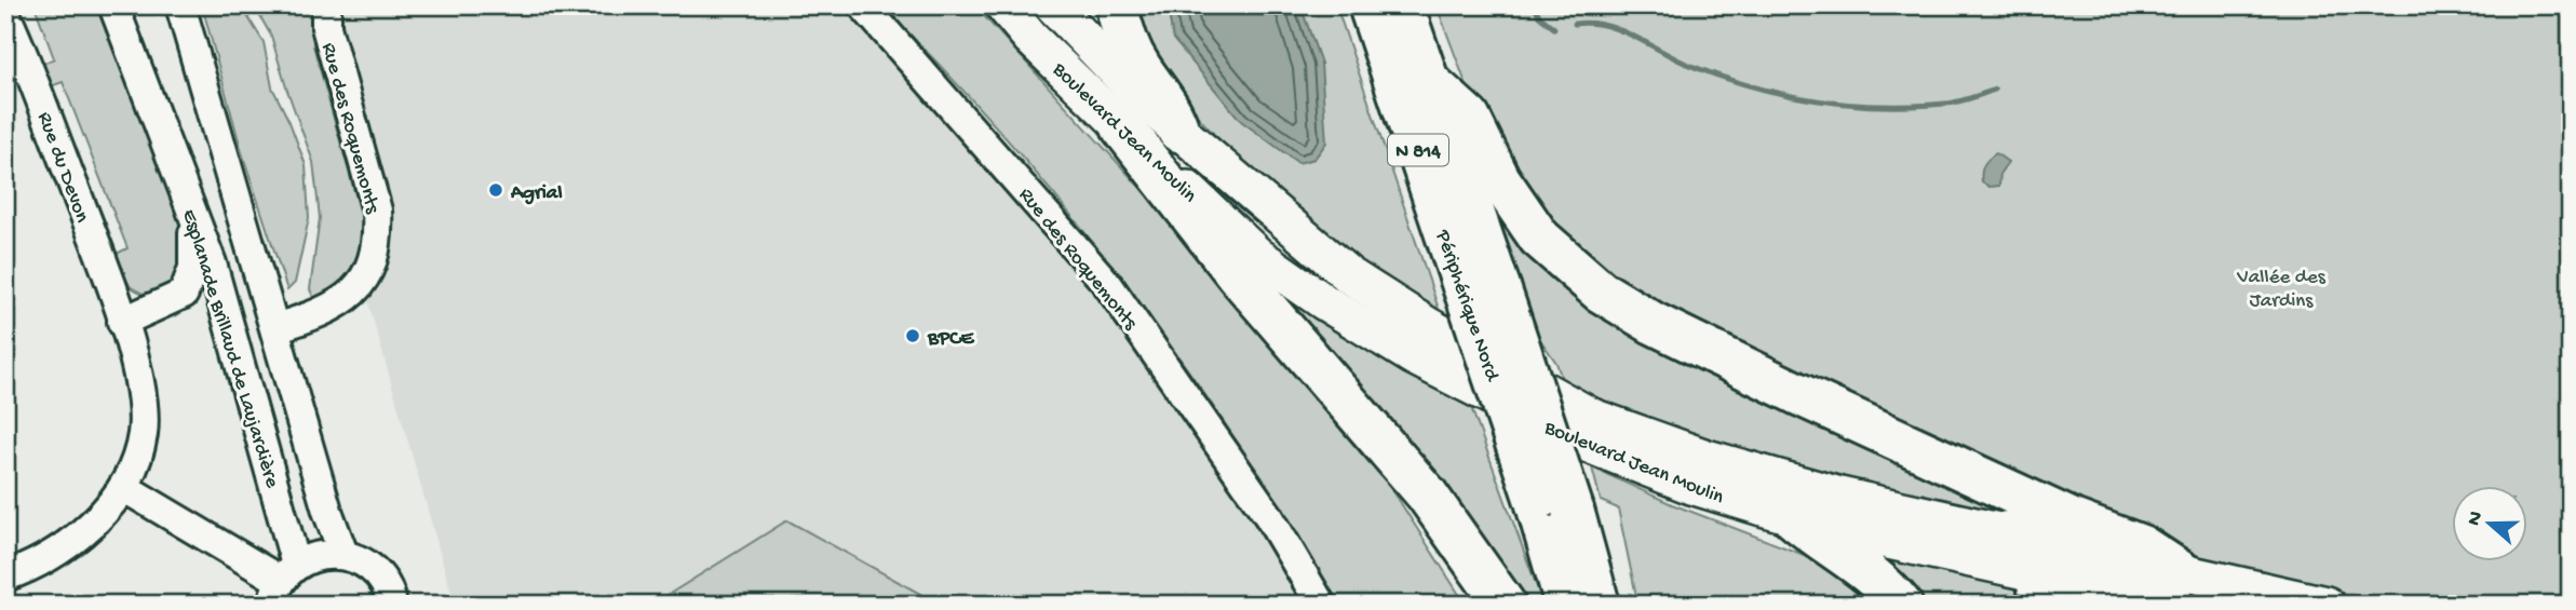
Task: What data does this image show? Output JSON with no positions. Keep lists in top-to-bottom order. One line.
{"streets":{"highway":["N 814","Périphérique Nord"],"main road":["Boulevard Jean Moulin"],"street":["Rue des Roquemonts","Rue du Devon","Esplanade Brillaud de Laujardière"]},"crossings":[["Rue des Roquemonts","Esplanade Brillaud de Laujardière"]],"parks":["Vallée des Jardins"],"places":["Agrial","BPCE"],"north":"left"}
